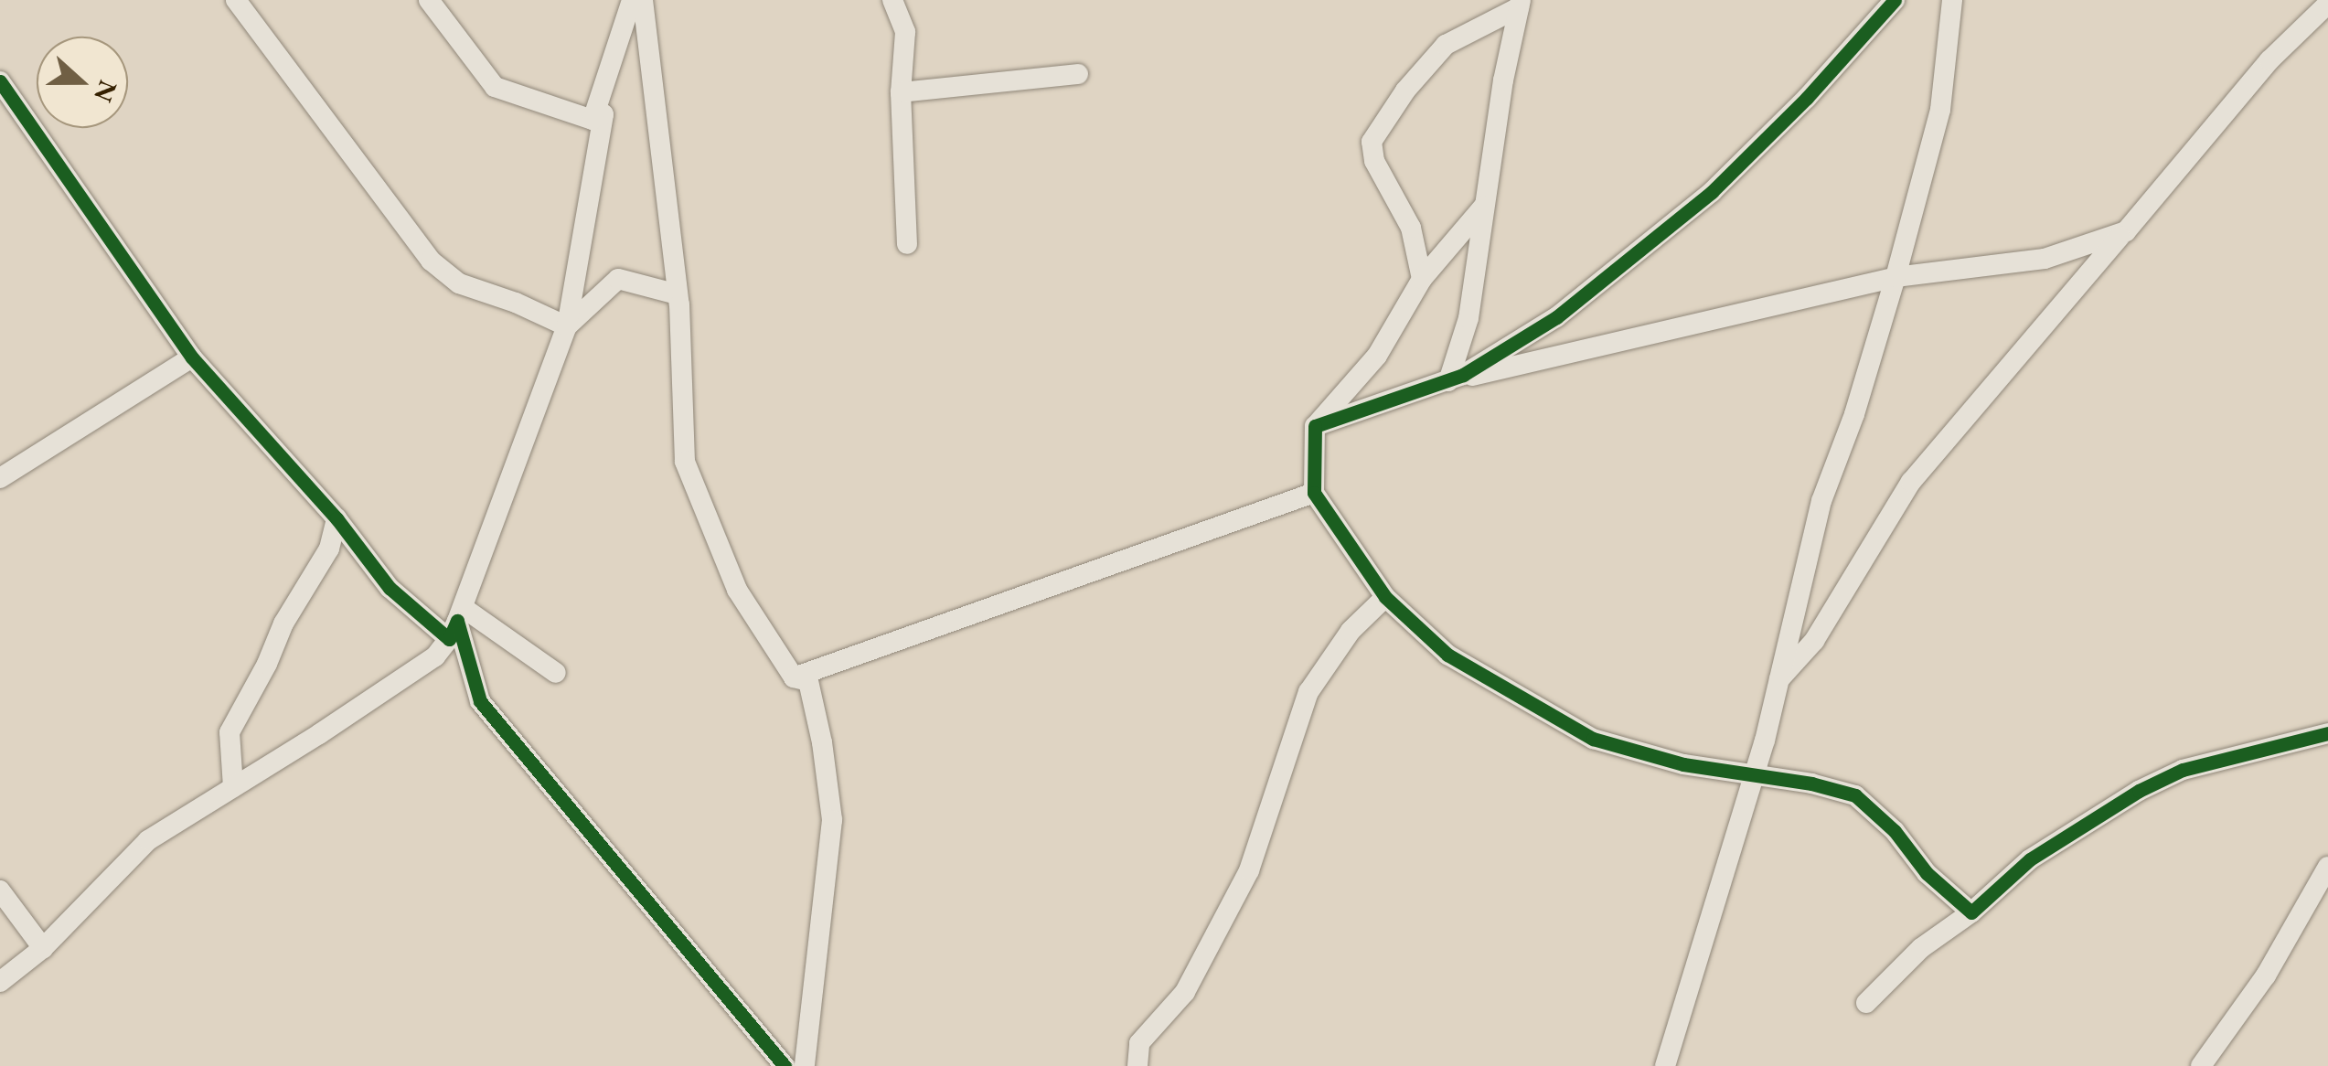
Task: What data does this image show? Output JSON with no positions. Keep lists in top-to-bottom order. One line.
{"north":"right"}
